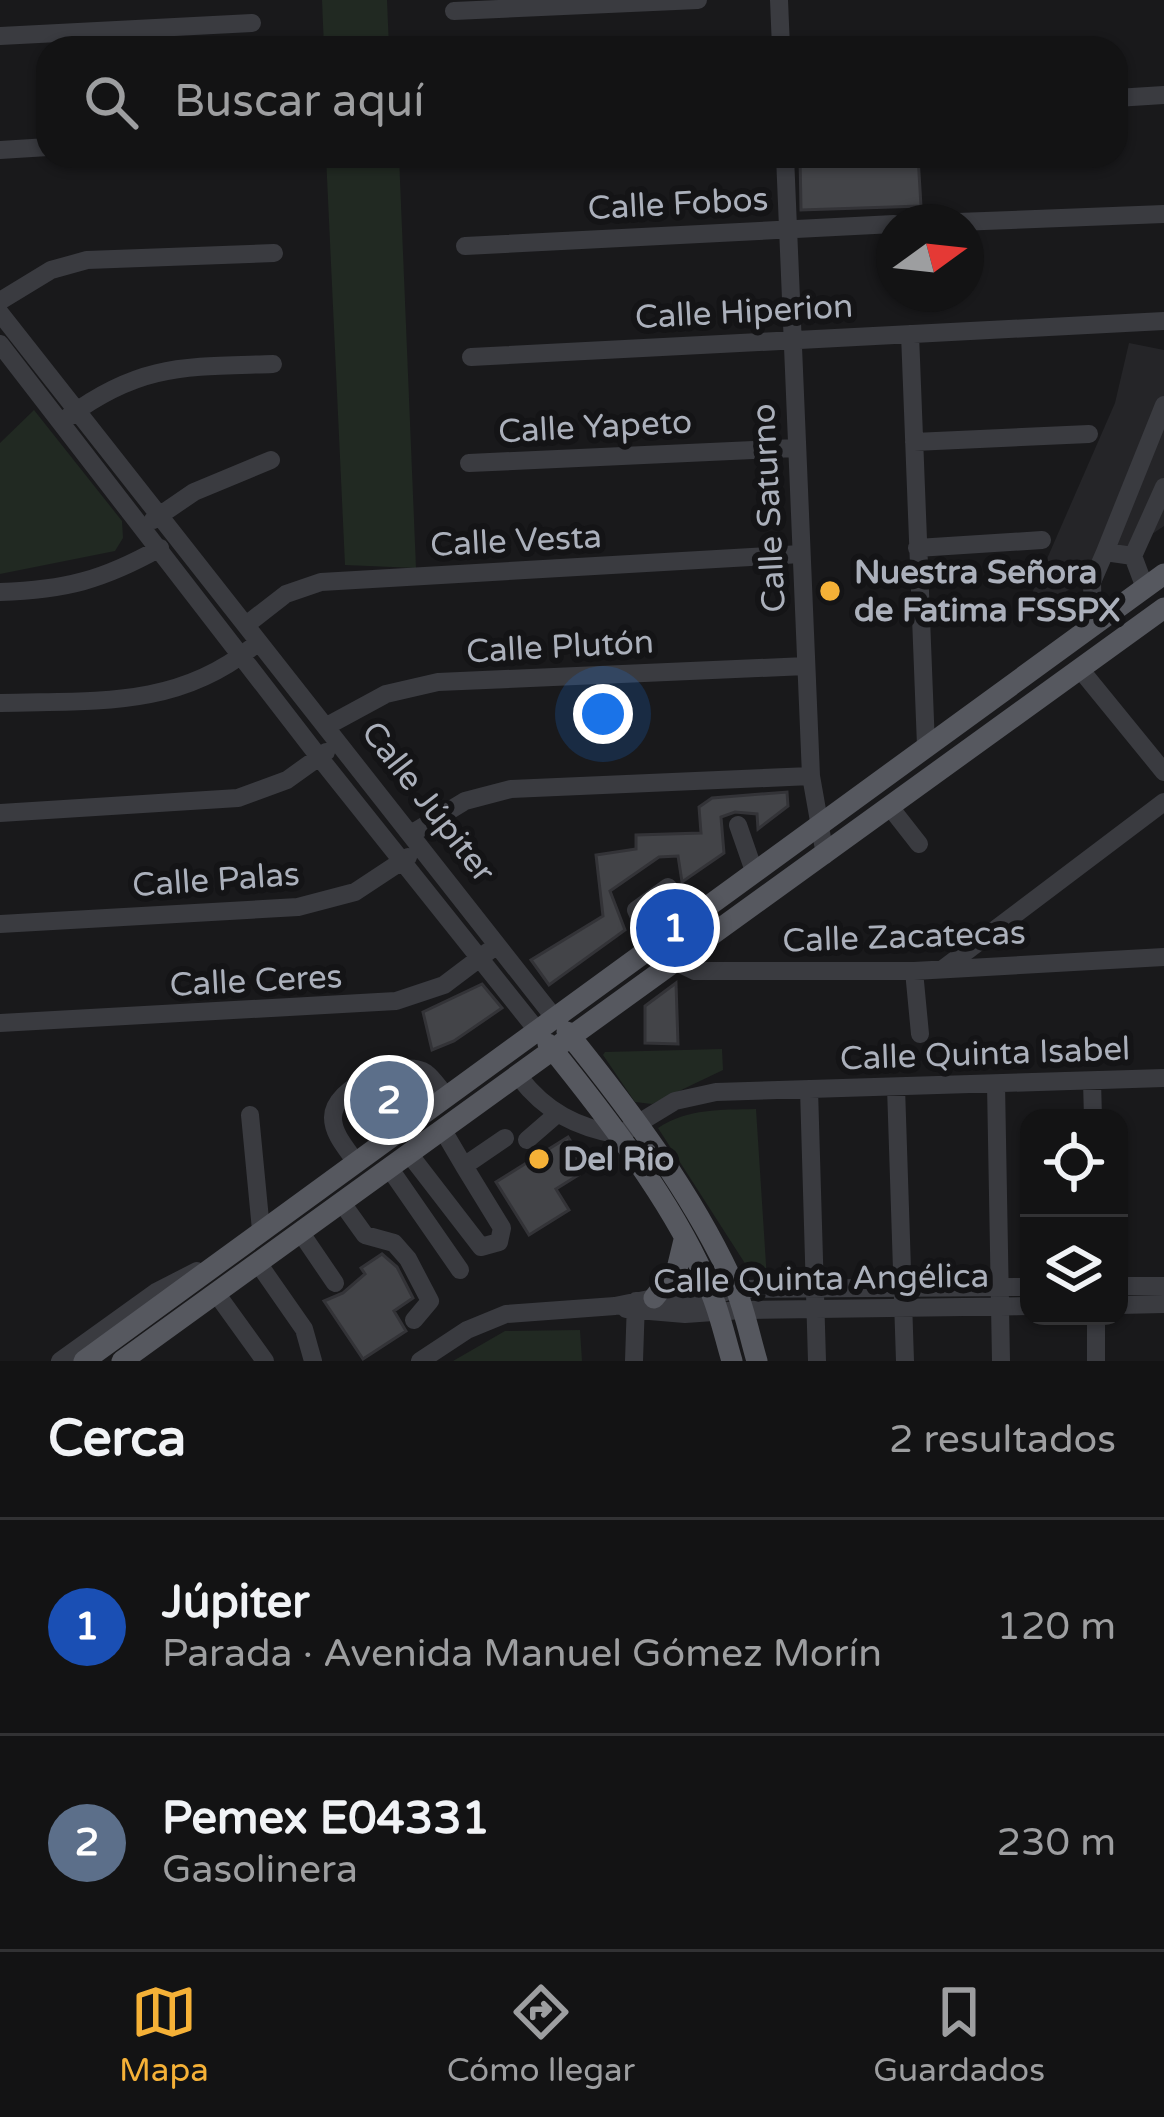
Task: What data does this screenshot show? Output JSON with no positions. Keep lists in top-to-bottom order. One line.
{"streets":{"main road":["Calle Júpiter"],"street":["Calle Fobos","Calle Hiperion","Calle Yapeto","Calle Saturno","Calle Vesta","Calle Plutón","Calle Palas","Calle Zacatecas","Calle Ceres","Calle Quinta Isabel","Calle Quinta Angélica"]},"crossings":[["Calle Fobos","Calle Saturno"],["Calle Hiperion","Calle Saturno"],["Calle Yapeto","Calle Saturno"],["Calle Saturno","Calle Vesta"],["Calle Saturno","Calle Plutón"],["Calle Saturno","Calle Palas"],["Calle Vesta","Calle Júpiter"],["Calle Plutón","Calle Júpiter"],["Calle Júpiter","Calle Palas"],["Calle Júpiter","Calle Ceres"],["Calle Júpiter","Calle Quinta Isabel"],["Calle Júpiter","Calle Quinta Angélica"],["Calle Quinta Isabel","Calle Quinta Angélica"]],"places":["Nuestra Señora de Fatima FSSPX","Del Rio"],"north":"right","page":{"search":"Buscar aquí","pins":["1","2"],"heading":["Cerca","2 resultados"],"list":[{"mark":"1","name":"Júpiter","note":"Parada · Avenida Manuel Gómez Morín","value":"120 m"},{"mark":"2","name":"Pemex E04331","note":"Gasolinera","value":"230 m"}],"nav":["Mapa","Cómo llegar","Guardados"]}}
